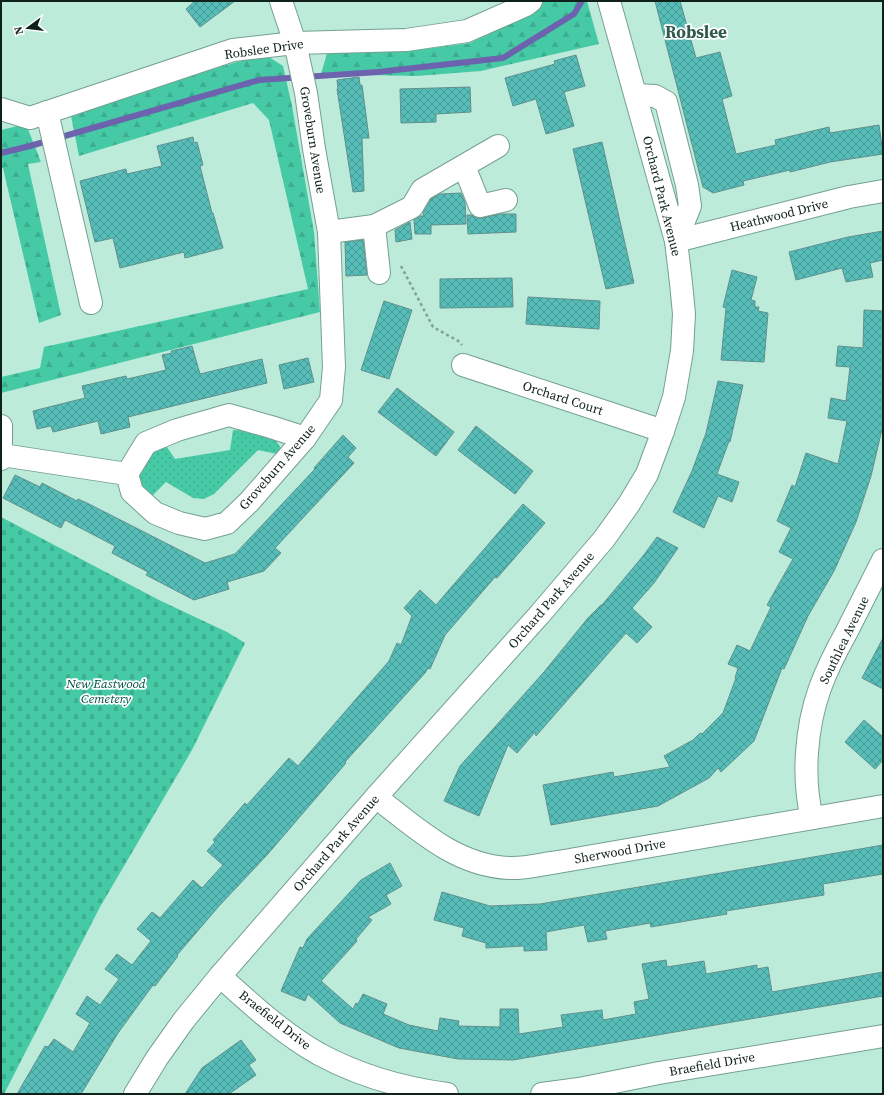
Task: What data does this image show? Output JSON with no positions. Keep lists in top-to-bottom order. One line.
{"streets":{"street":["Robslee Drive","Groveburn Avenue","Orchard Park Avenue","Heathwood Drive","Orchard Court","Southlea Avenue","Sherwood Drive","Braefield Drive"]},"crossings":[["Robslee Drive","Groveburn Avenue"],["Orchard Park Avenue","Heathwood Drive"],["Orchard Park Avenue","Orchard Court"],["Orchard Park Avenue","Sherwood Drive"],["Orchard Park Avenue","Braefield Drive"],["Southlea Avenue","Sherwood Drive"]],"districts":["Robslee"],"parks":["New Eastwood Cemetery"],"north":"left"}
